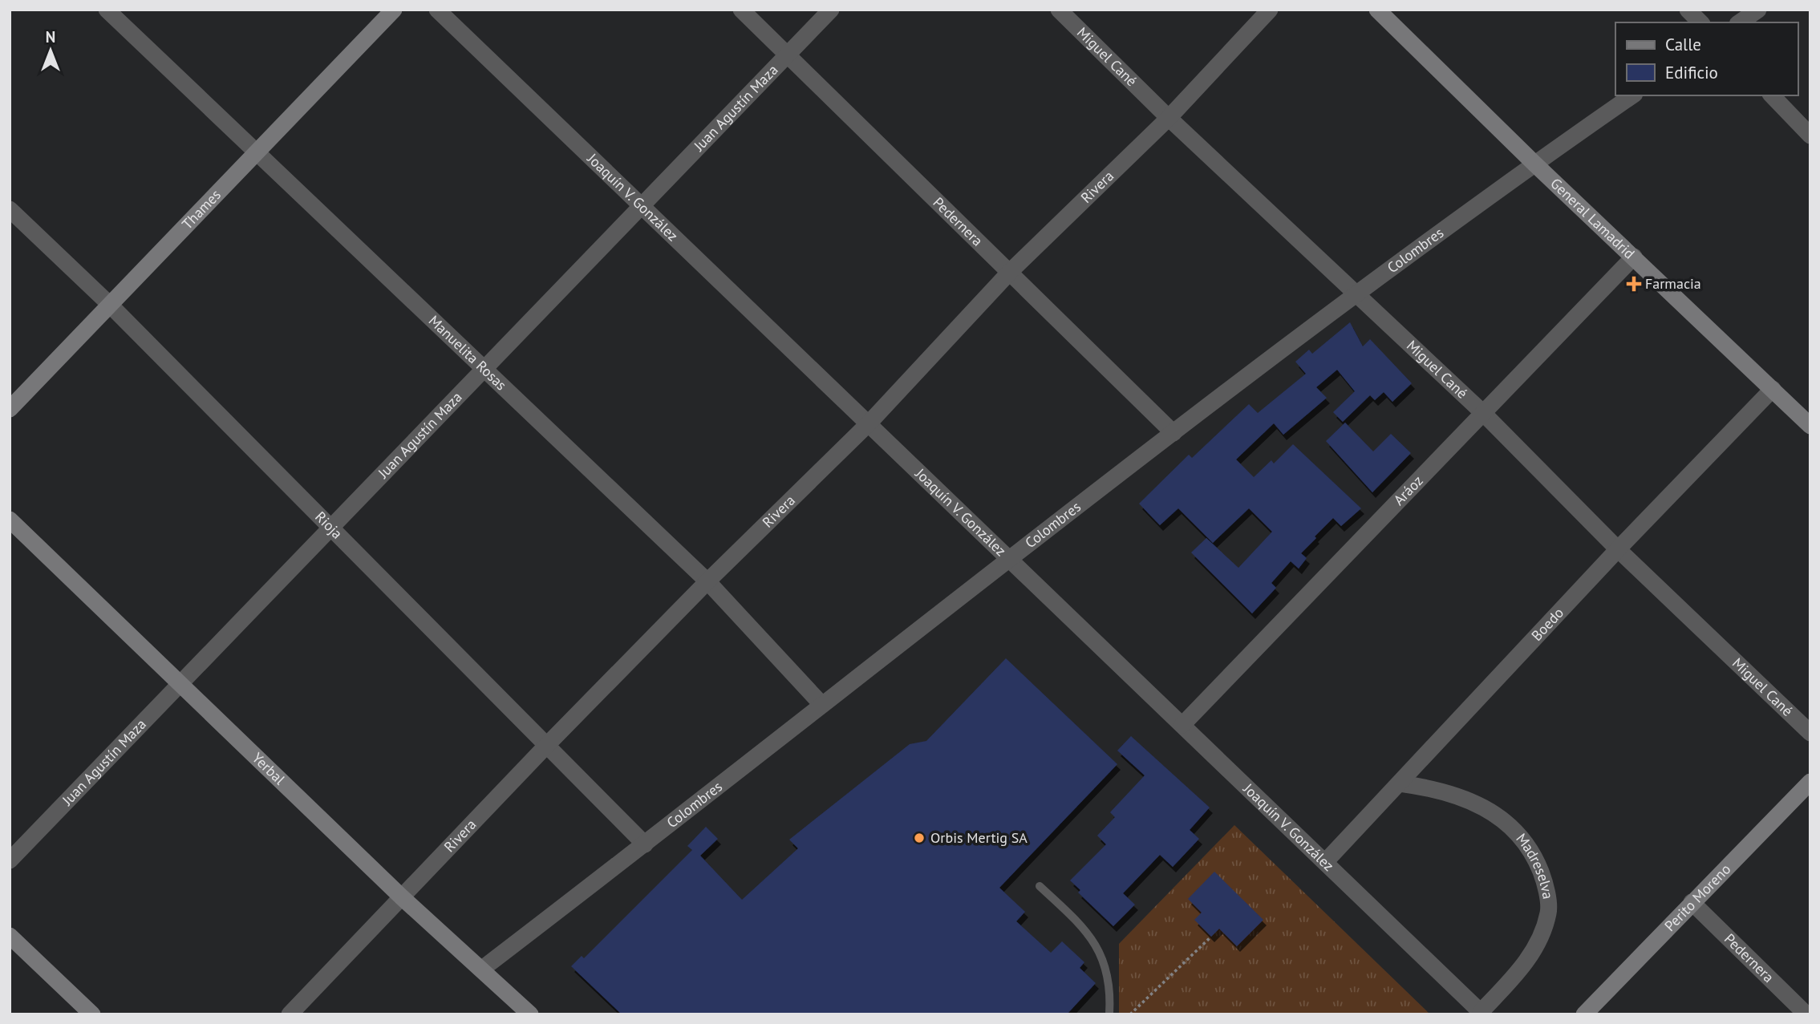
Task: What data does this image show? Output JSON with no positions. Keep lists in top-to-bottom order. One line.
{"streets":{"street":["Miguel Cané","Juan Agustín Maza","Rivera","Joaquín V. González","Thames","General Lamadrid","Pedernera","Colombres","Manuelita Rosas","Aráoz","Rioja","Boedo","Yerbal","Madreselva","Perito Moreno"]},"crossings":[["Miguel Cané","Rivera"],["Miguel Cané","Colombres"],["Miguel Cané","Aráoz"],["Miguel Cané","Boedo"],["Juan Agustín Maza","Joaquín V. González"],["Juan Agustín Maza","Pedernera"],["Juan Agustín Maza","Manuelita Rosas"],["Juan Agustín Maza","Rioja"],["Juan Agustín Maza","Yerbal"],["Rivera","Joaquín V. González"],["Rivera","Pedernera"],["Rivera","Manuelita Rosas"],["Rivera","Rioja"],["Rivera","Yerbal"],["Joaquín V. González","Colombres"],["Joaquín V. González","Aráoz"],["Joaquín V. González","Boedo"],["Joaquín V. González","Madreselva"],["Thames","Manuelita Rosas"],["Thames","Rioja"],["General Lamadrid","Colombres"],["General Lamadrid","Aráoz"],["General Lamadrid","Boedo"],["Pedernera","Colombres"],["Pedernera","Perito Moreno"],["Colombres","Manuelita Rosas"],["Colombres","Rioja"],["Colombres","Yerbal"],["Boedo","Madreselva"]],"places":{"health":["Farmacia"],"other":["Orbis Mertig SA"]},"legend":["Calle","Edificio"],"north":"top"}
